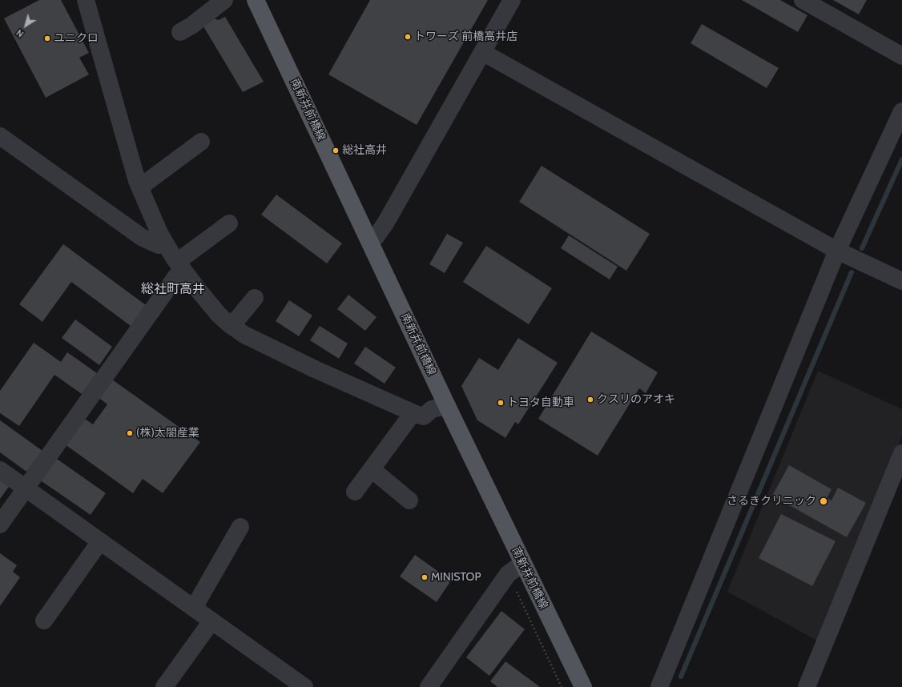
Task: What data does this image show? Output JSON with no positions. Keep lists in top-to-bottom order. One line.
{"streets":{"main road":["南新井前橋線"]},"districts":["総社町高井"],"places":["トワーズ 前橋高井店","ユニクロ","総社高井","クスリのアオキ","トヨタ自動車","(株)太閤産業","さるきクリニック","MINISTOP"],"north":"bottom left"}
